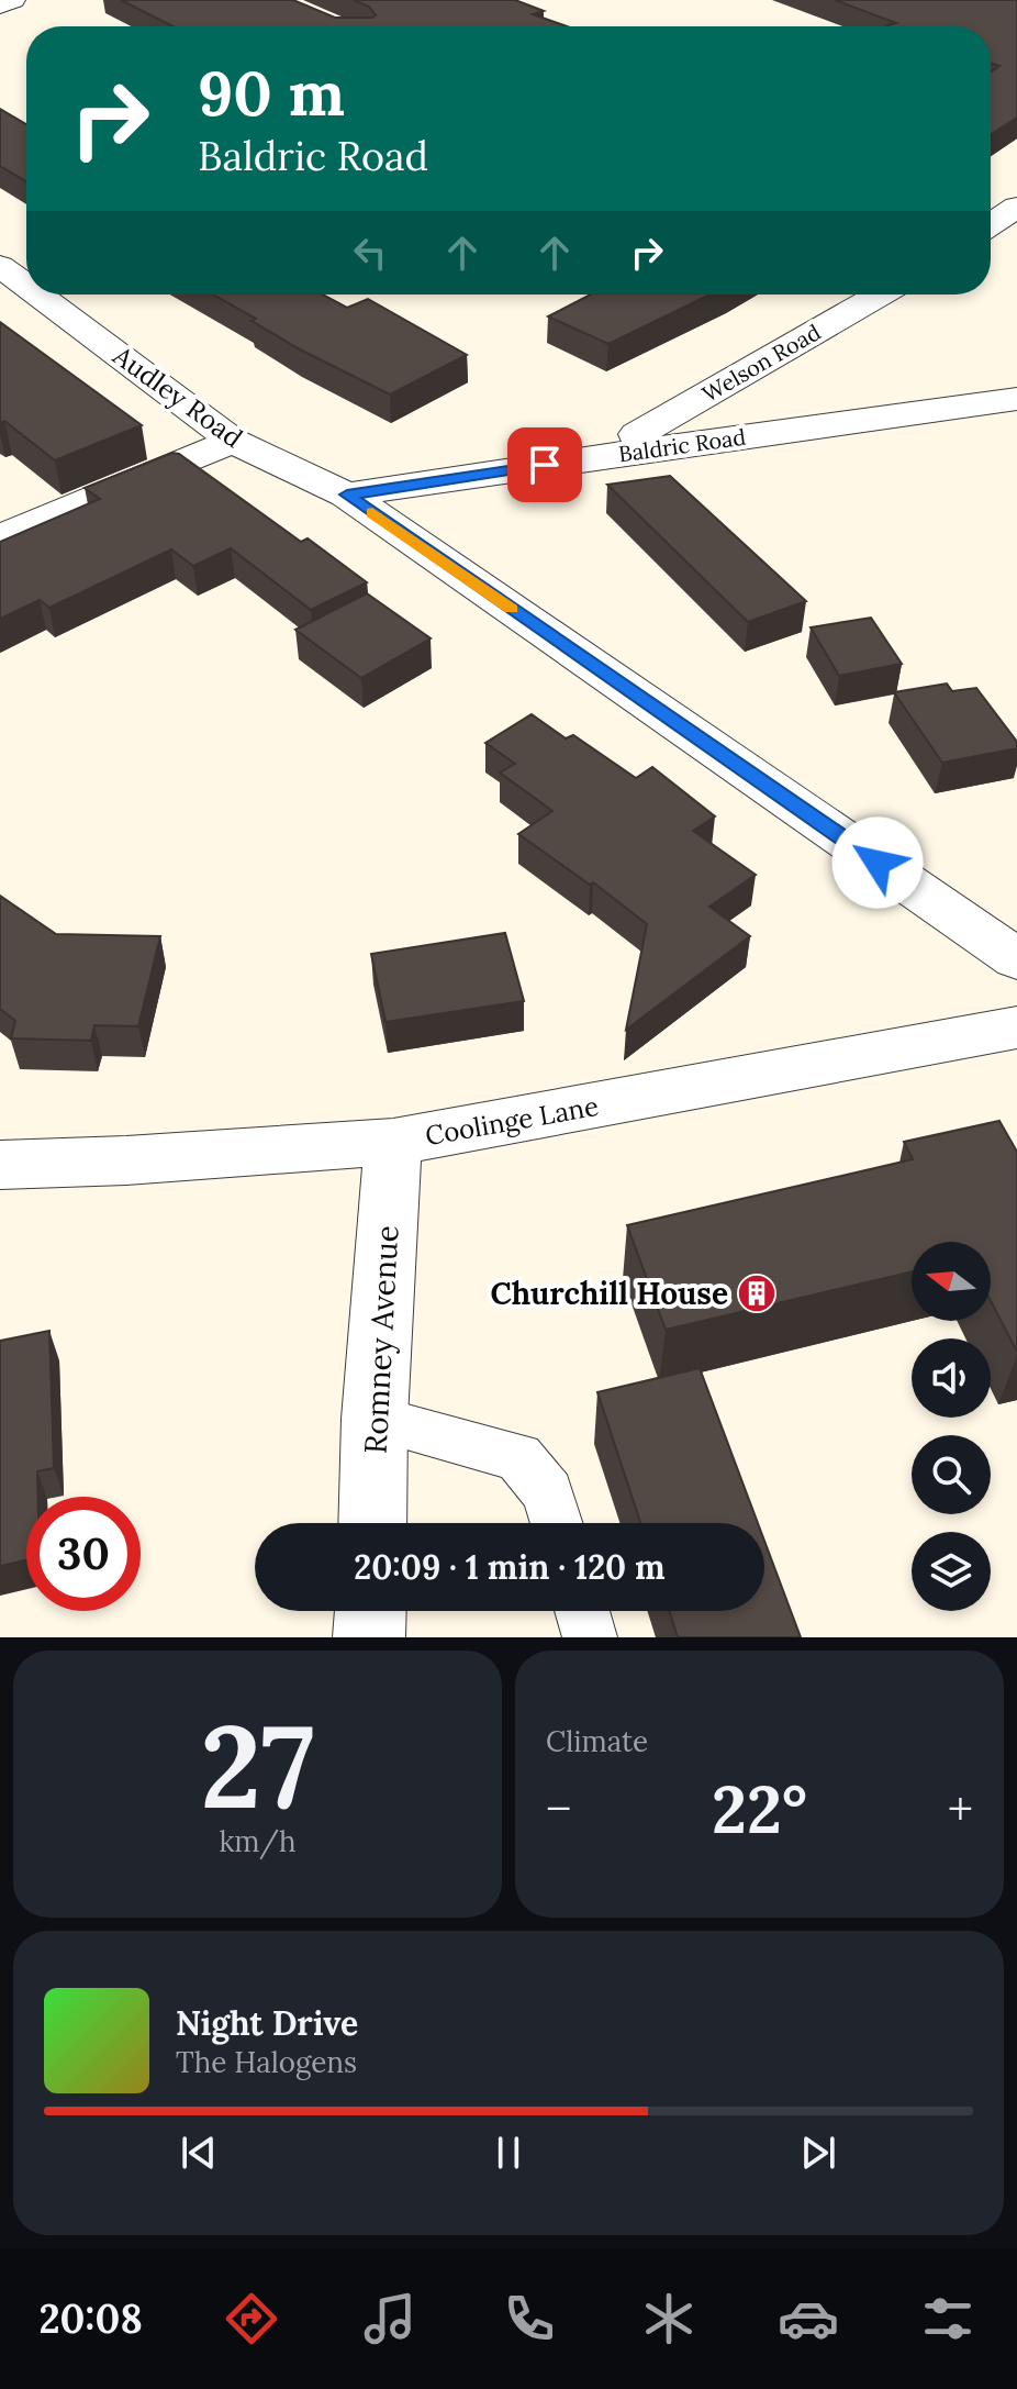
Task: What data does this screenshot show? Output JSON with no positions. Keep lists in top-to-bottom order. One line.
{"streets":{"street":["Welson Road","Audley Road","Baldric Road","Coolinge Lane","Romney Avenue"]},"crossings":[["Welson Road","Baldric Road"],["Audley Road","Baldric Road"],["Coolinge Lane","Romney Avenue"]],"places":{"building":["Churchill House"]},"north":"left","page":{"turn":["90 m","Baldric Road"],"limit":"30","trip":"20:09 · 1 min · 120 m","tile":[["27","km/h"],"Climate"],"heat":["−","22°","+"],"song":["Night Drive","The Halogens"],"tabs":"20:08"}}
